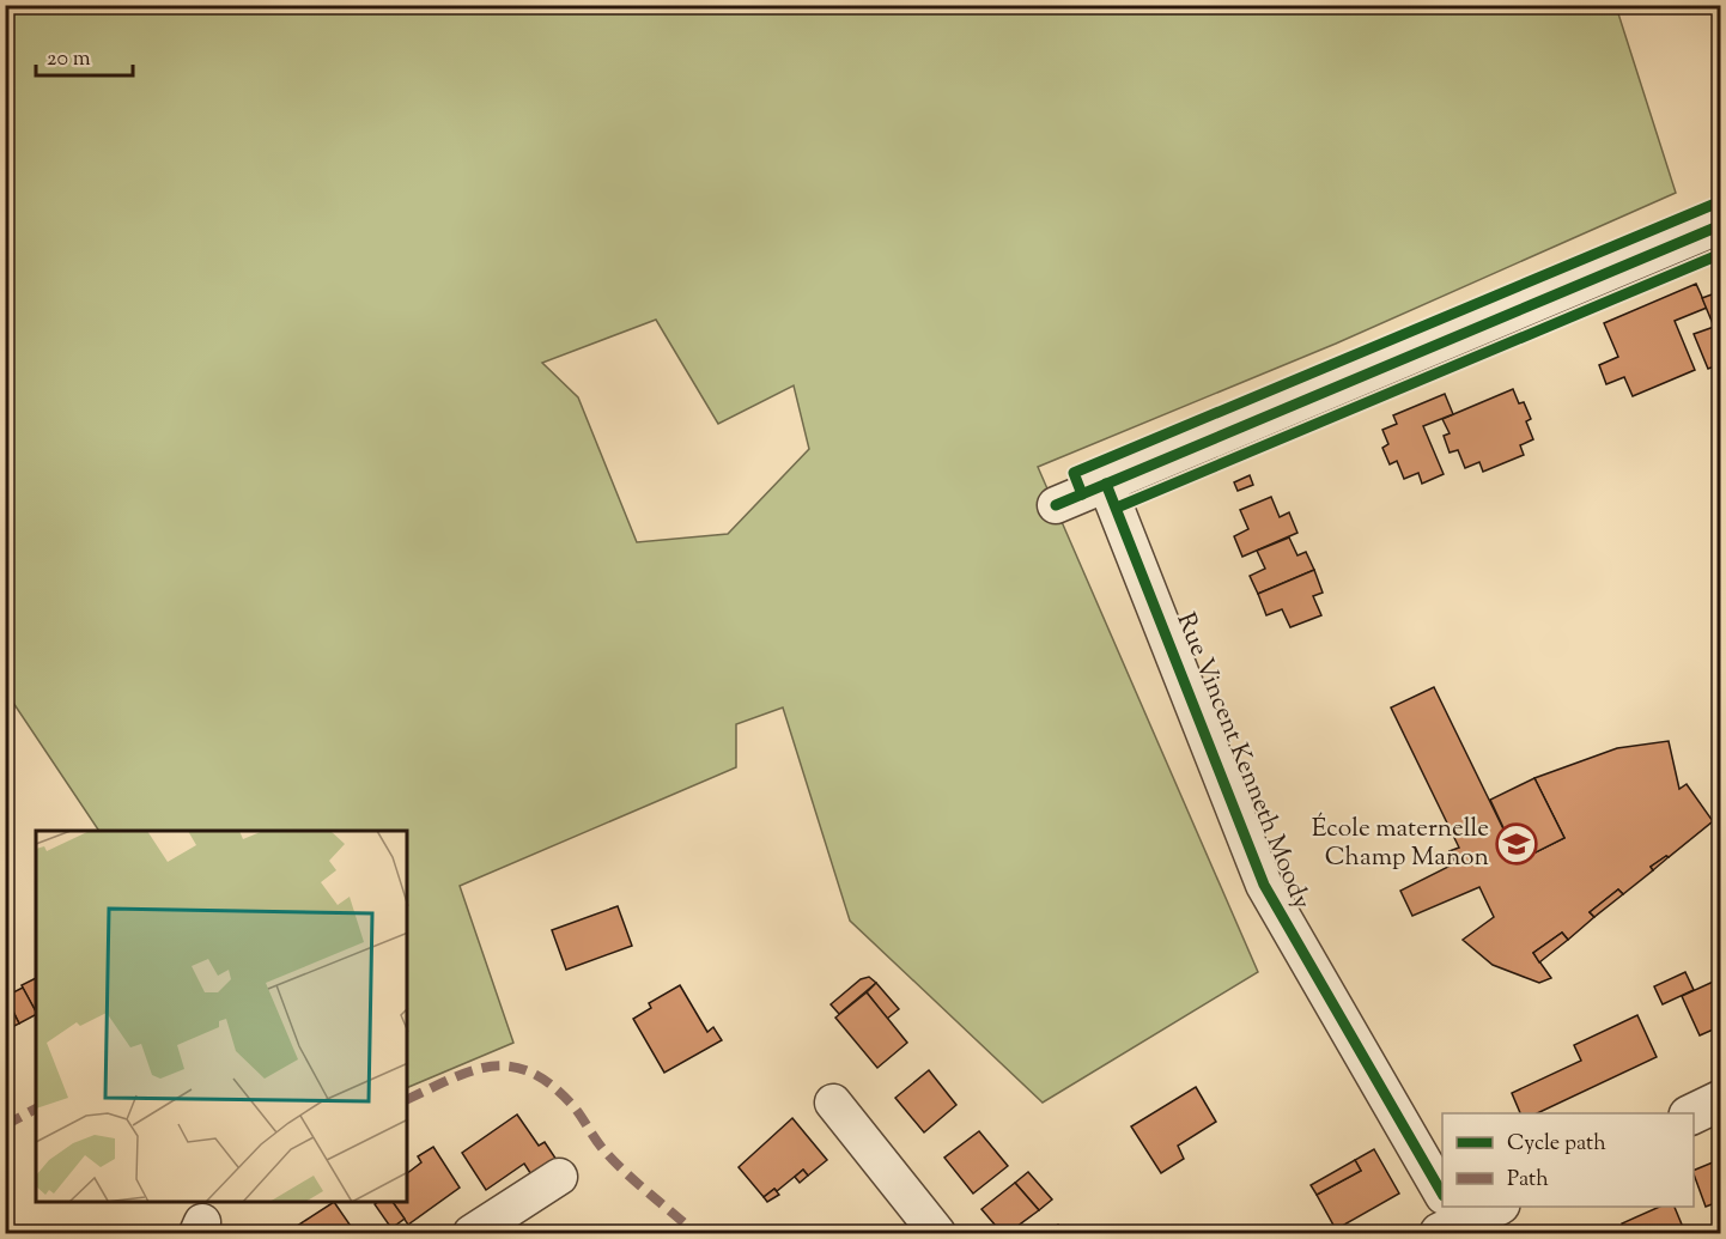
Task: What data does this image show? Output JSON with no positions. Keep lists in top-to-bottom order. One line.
{"streets":{"street":["Rue Vincent Kenneth Moody"]},"places":{"school or university":["École maternelle Champ Manon"]},"legend":["Cycle path","Path"],"scale_bar":"20 m"}
